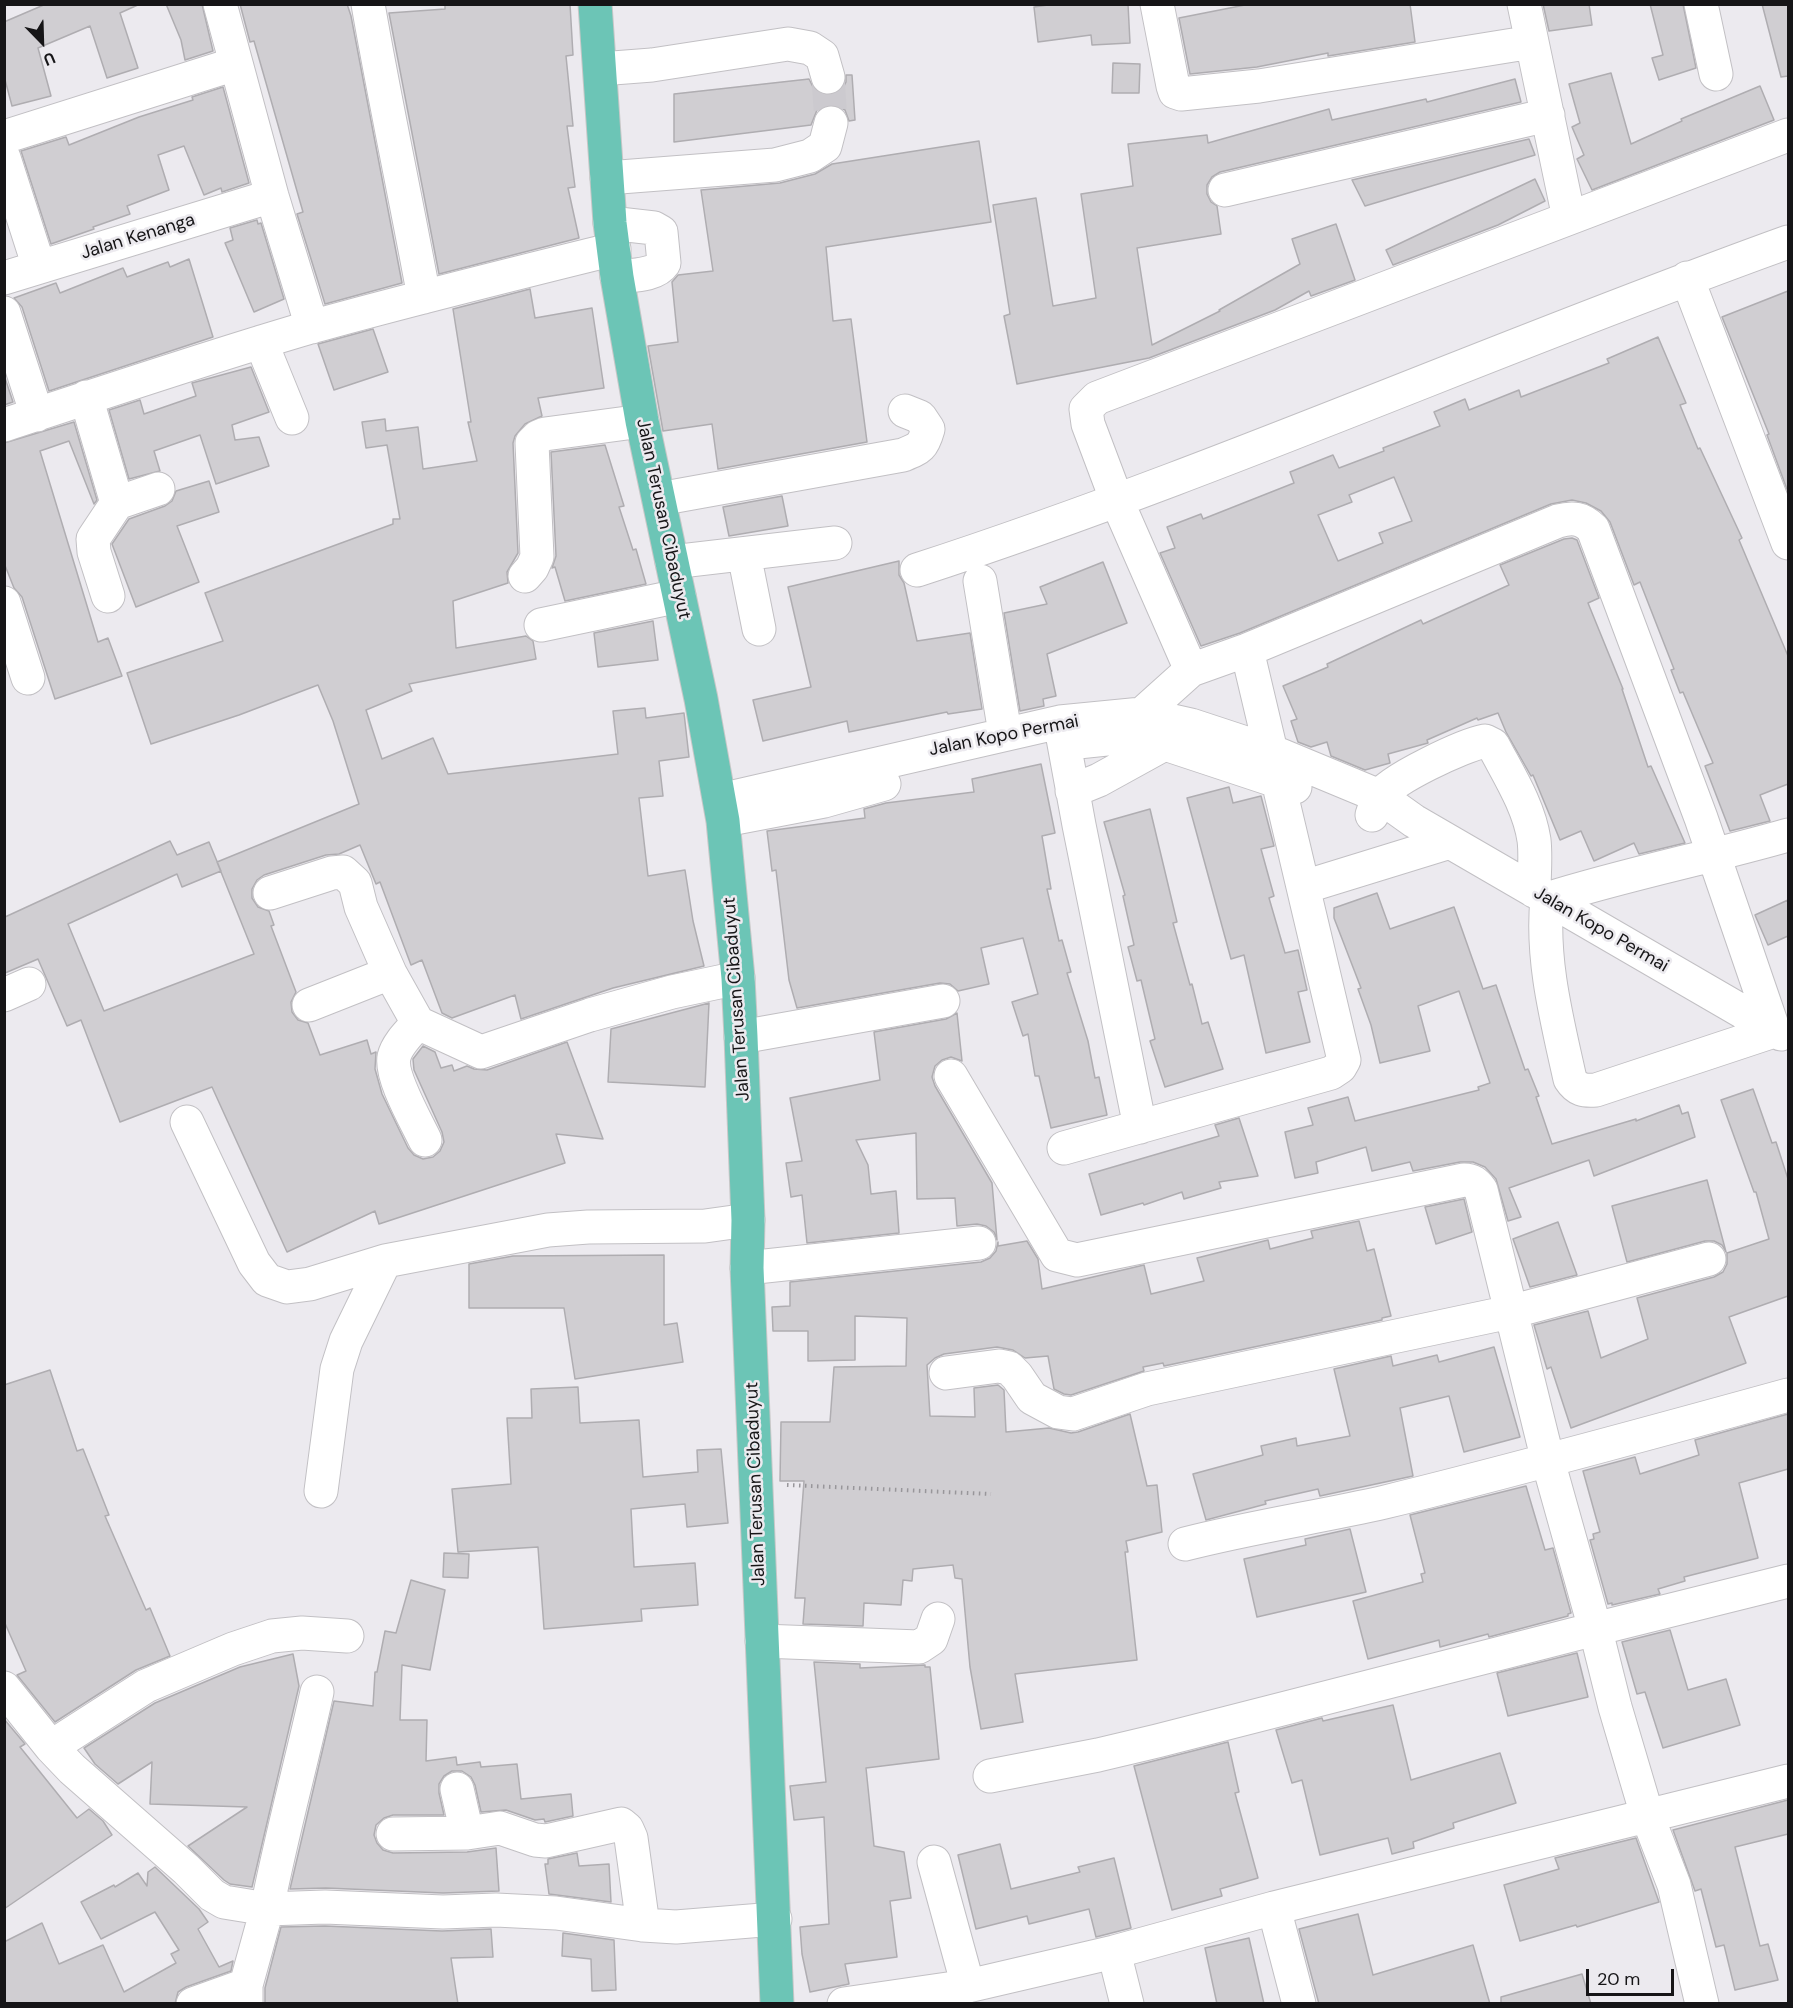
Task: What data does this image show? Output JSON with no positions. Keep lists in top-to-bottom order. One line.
{"streets":{"main road":["Jalan Terusan Cibaduyut"],"street":["Jalan Kenanga","Jalan Kopo Permai"]},"crossings":[["Jalan Terusan Cibaduyut","Jalan Kopo Permai"]],"scale_bar":"20 m","north":"bottom right"}
